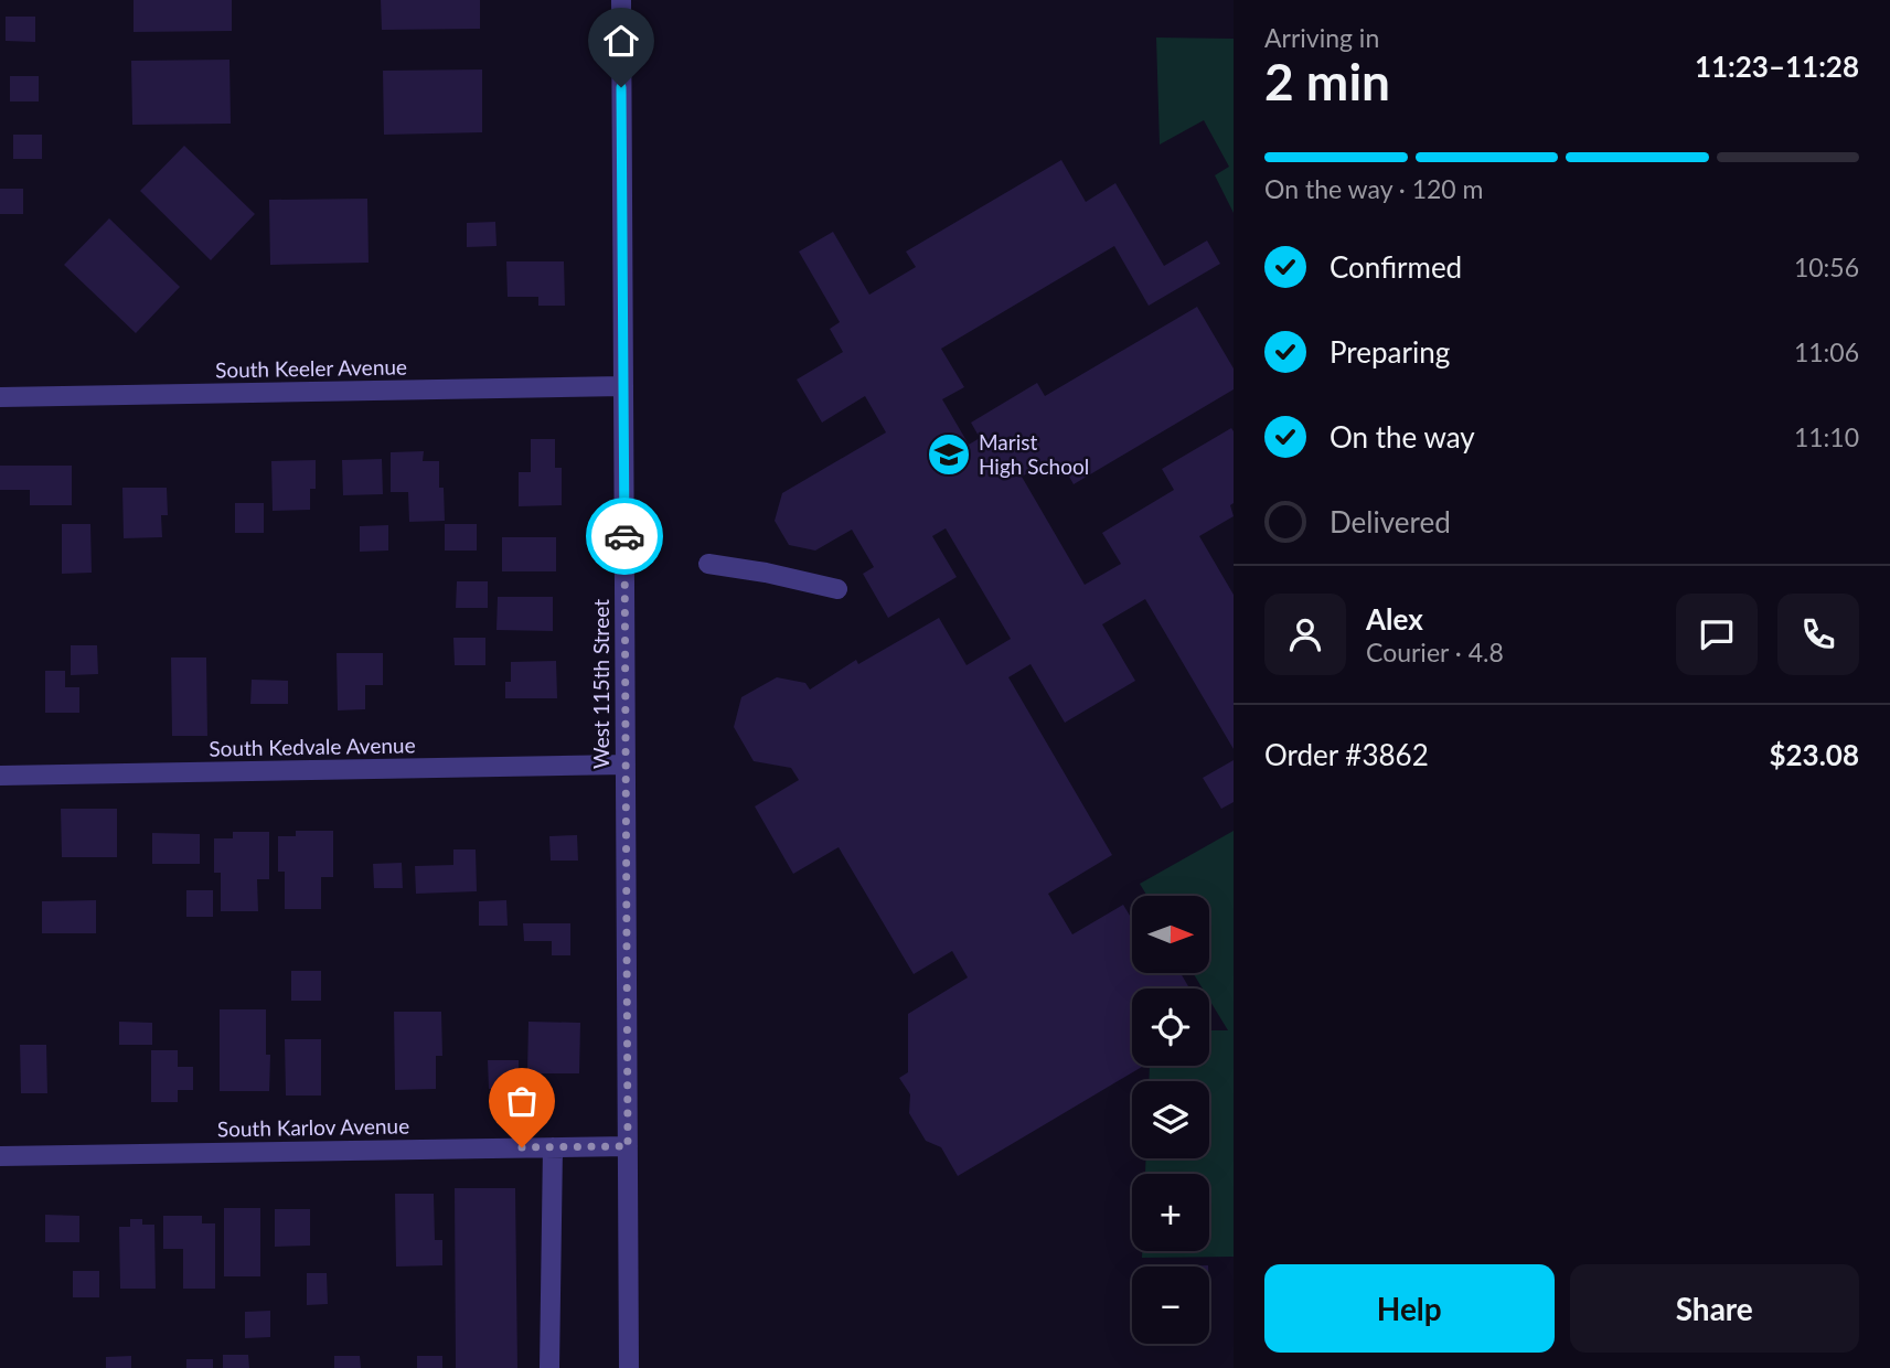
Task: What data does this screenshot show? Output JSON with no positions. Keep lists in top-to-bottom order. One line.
{"streets":{"street":["South Keeler Avenue","West 115th Street","South Kedvale Avenue","South Karlov Avenue"]},"crossings":[["South Keeler Avenue","West 115th Street"],["West 115th Street","South Kedvale Avenue"],["West 115th Street","South Karlov Avenue"]],"places":{"school or university":["Marist High School"]},"north":"right","page":{"heading":["2 min","Arriving in","11:23–11:28"],"panel":["Alex","Courier · 4.8","Order #3862","$23.08"],"bar":"On the way · 120 m","list":[["Confirmed","10:56"],["Preparing","11:06"],["On the way","11:10"],"Delivered"],"map_buttons":["+","−"],"buttons":["Help","Share"]}}
